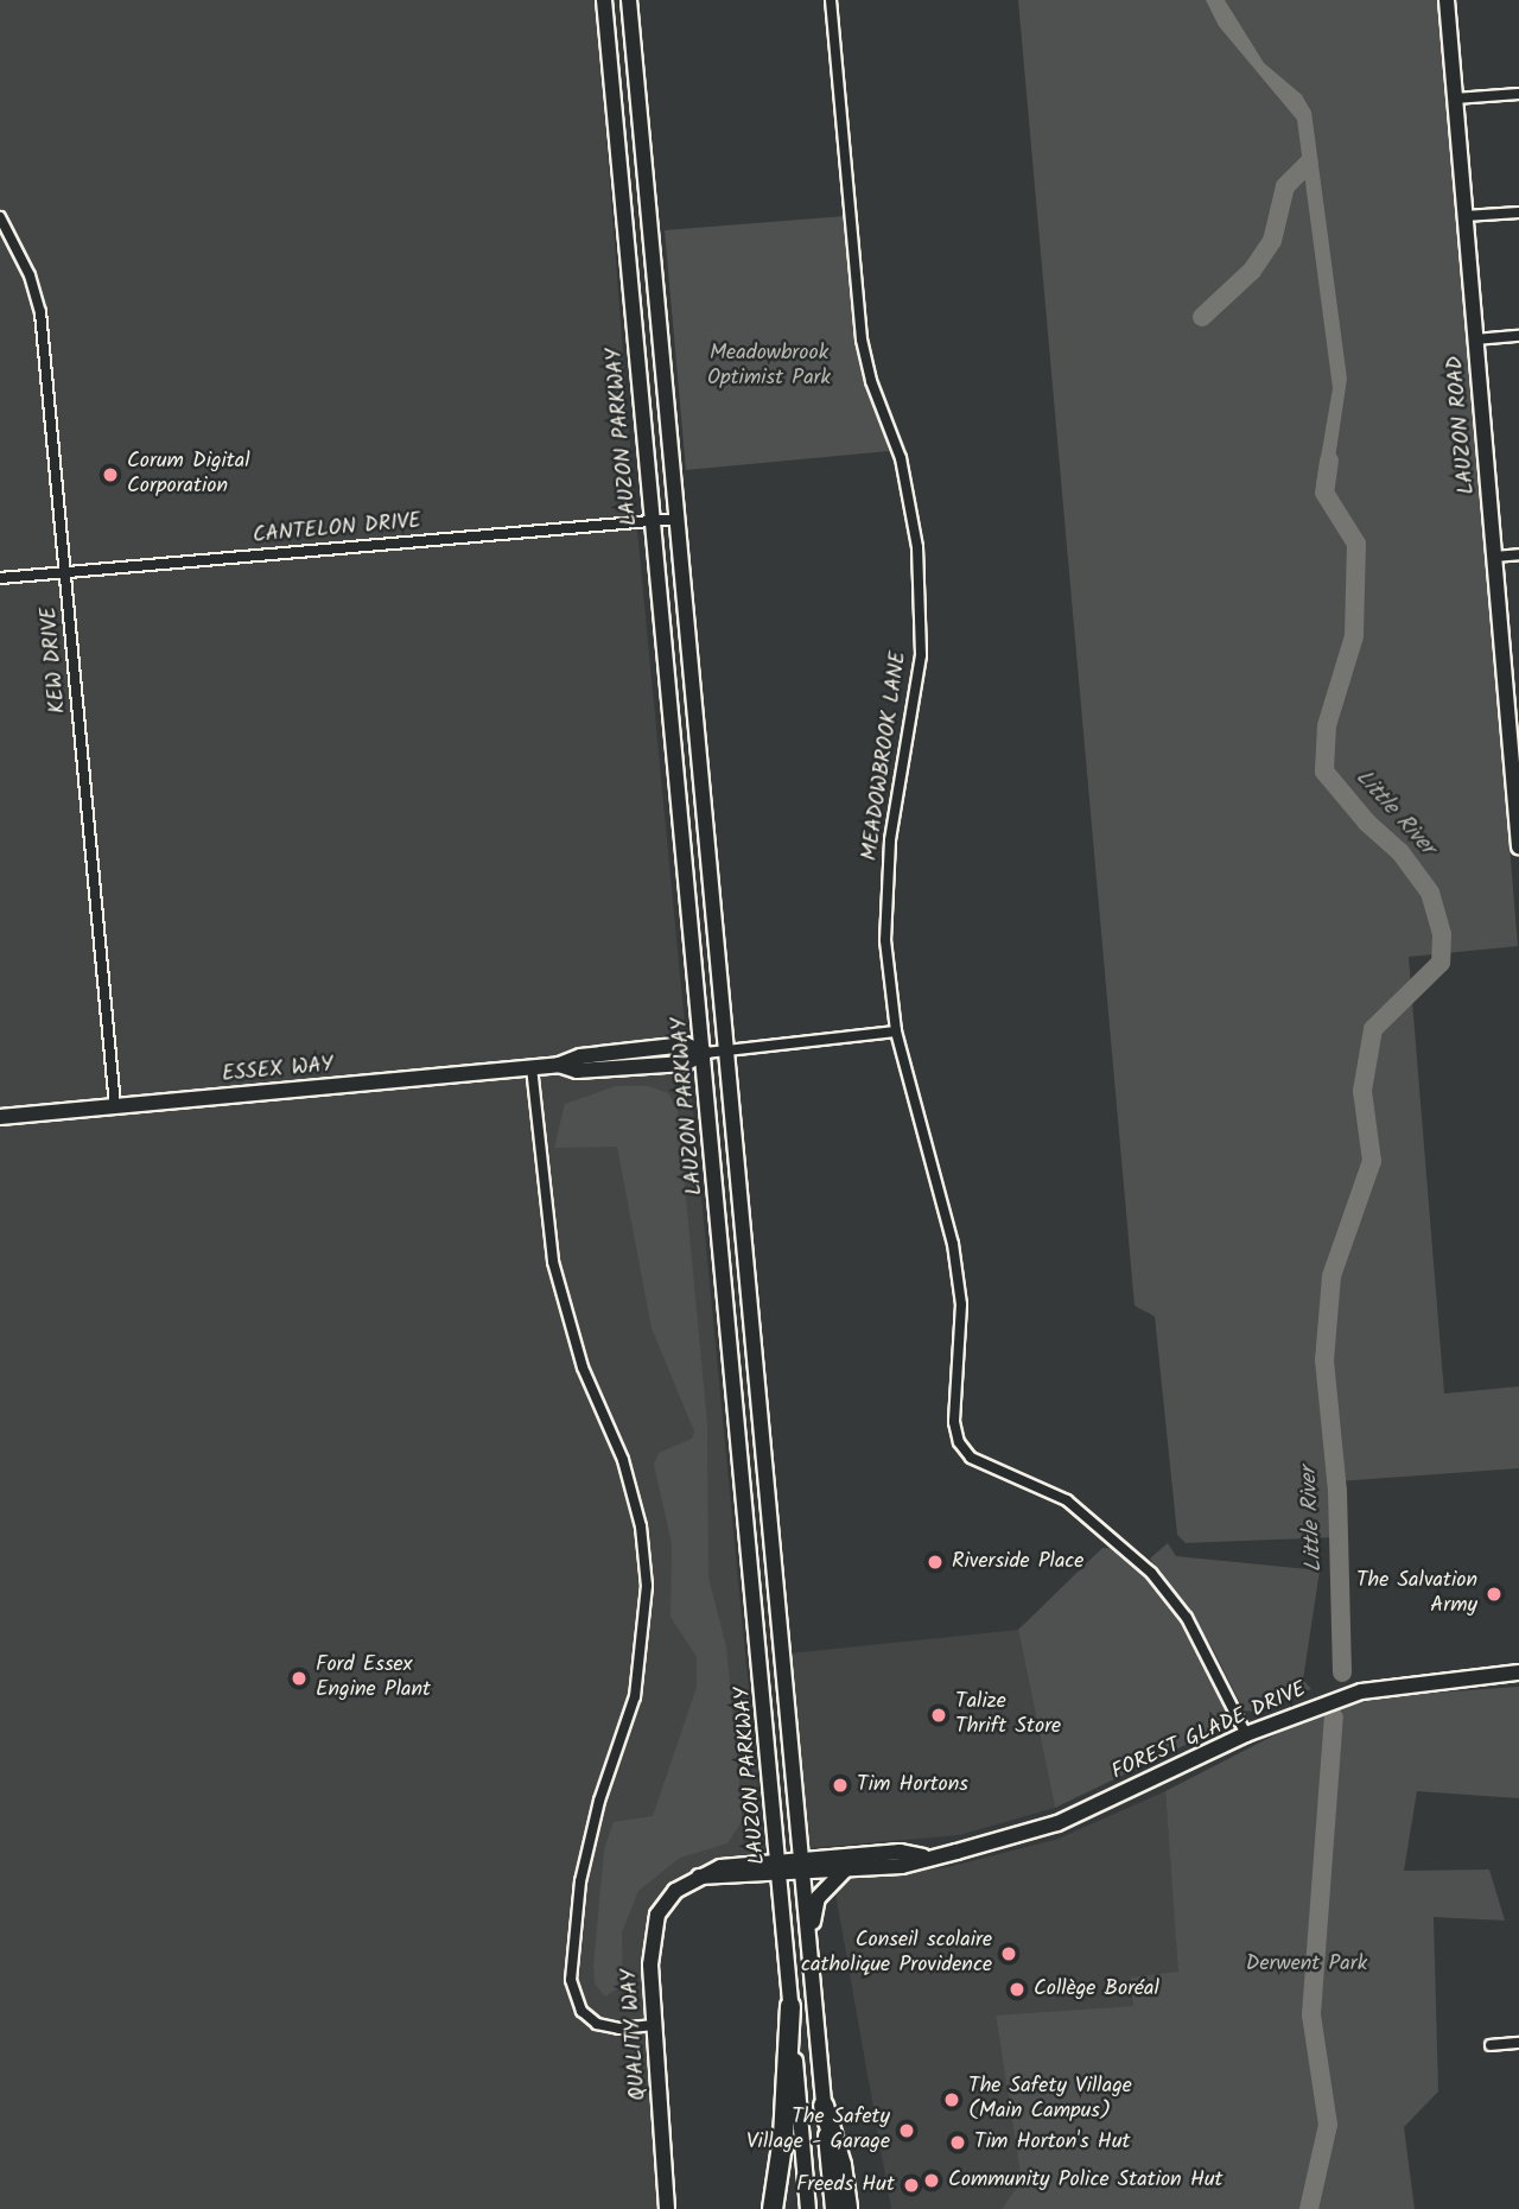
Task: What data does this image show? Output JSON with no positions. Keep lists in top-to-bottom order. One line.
{"streets":{"main road":["LAUZON ROAD","LAUZON PARKWAY","ESSEX WAY","FOREST GLADE DRIVE","QUALITY WAY"],"street":["CANTELON DRIVE","KEW DRIVE","MEADOWBROOK LANE"]},"crossings":[["LAUZON PARKWAY","CANTELON DRIVE"],["LAUZON PARKWAY","ESSEX WAY"],["LAUZON PARKWAY","FOREST GLADE DRIVE"],["LAUZON PARKWAY","QUALITY WAY"],["CANTELON DRIVE","KEW DRIVE"],["KEW DRIVE","ESSEX WAY"],["MEADOWBROOK LANE","ESSEX WAY"],["MEADOWBROOK LANE","FOREST GLADE DRIVE"],["FOREST GLADE DRIVE","QUALITY WAY"]],"water":["Little River"],"parks":["Meadowbrook Optimist Park","Derwent Park"],"places":["Corum Digital Corporation","Riverside Place","The Salvation Army","Ford Essex Engine Plant","Talize Thrift Store","Tim Hortons","Conseil scolaire catholique Providence","Collège Boréal","The Safety Village (Main Campus)","The Safety Village - Garage","Tim Horton's Hut","Community Police Station Hut","Freeds Hut"]}
